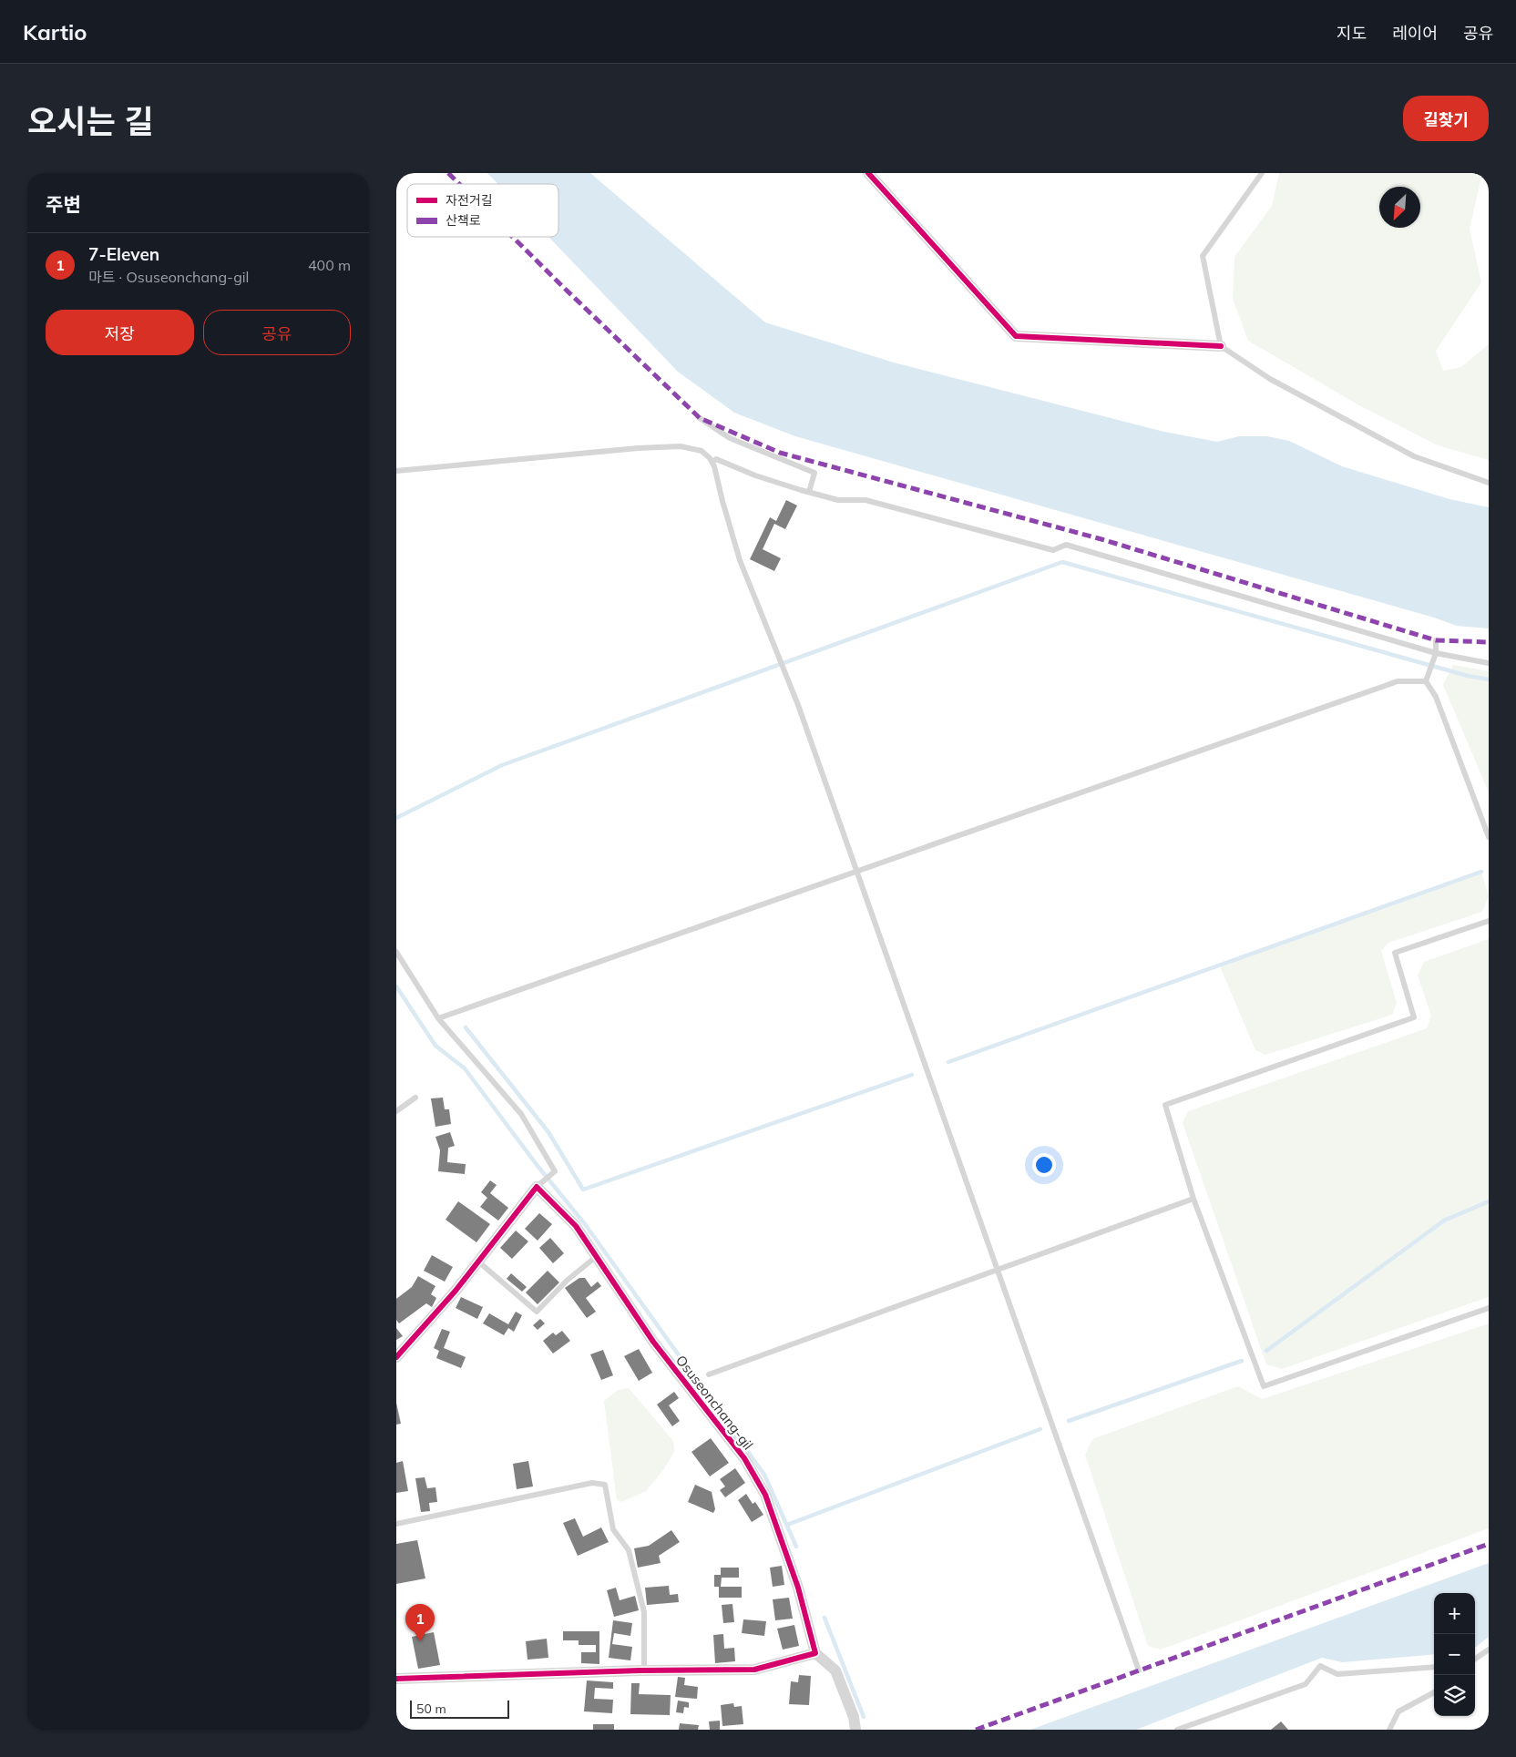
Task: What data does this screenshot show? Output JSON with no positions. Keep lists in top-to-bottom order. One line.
{"streets":{"street":["Osuseonchang-gil"]},"legend":["자전거길","산책로"],"scale_bar":"50 m","north":"bottom left","page":{"header":"Kartio","nav":["지도","레이어","공유"],"title":"오시는 길","buttons":["길찾기",["저장","공유"]],"heading":"주변","list":[{"mark":"1","name":"7-Eleven","note":"마트 · Osuseonchang-gil","value":"400 m"}],"map_buttons":["+","−"],"pins":"1","scale":"50 m"}}
